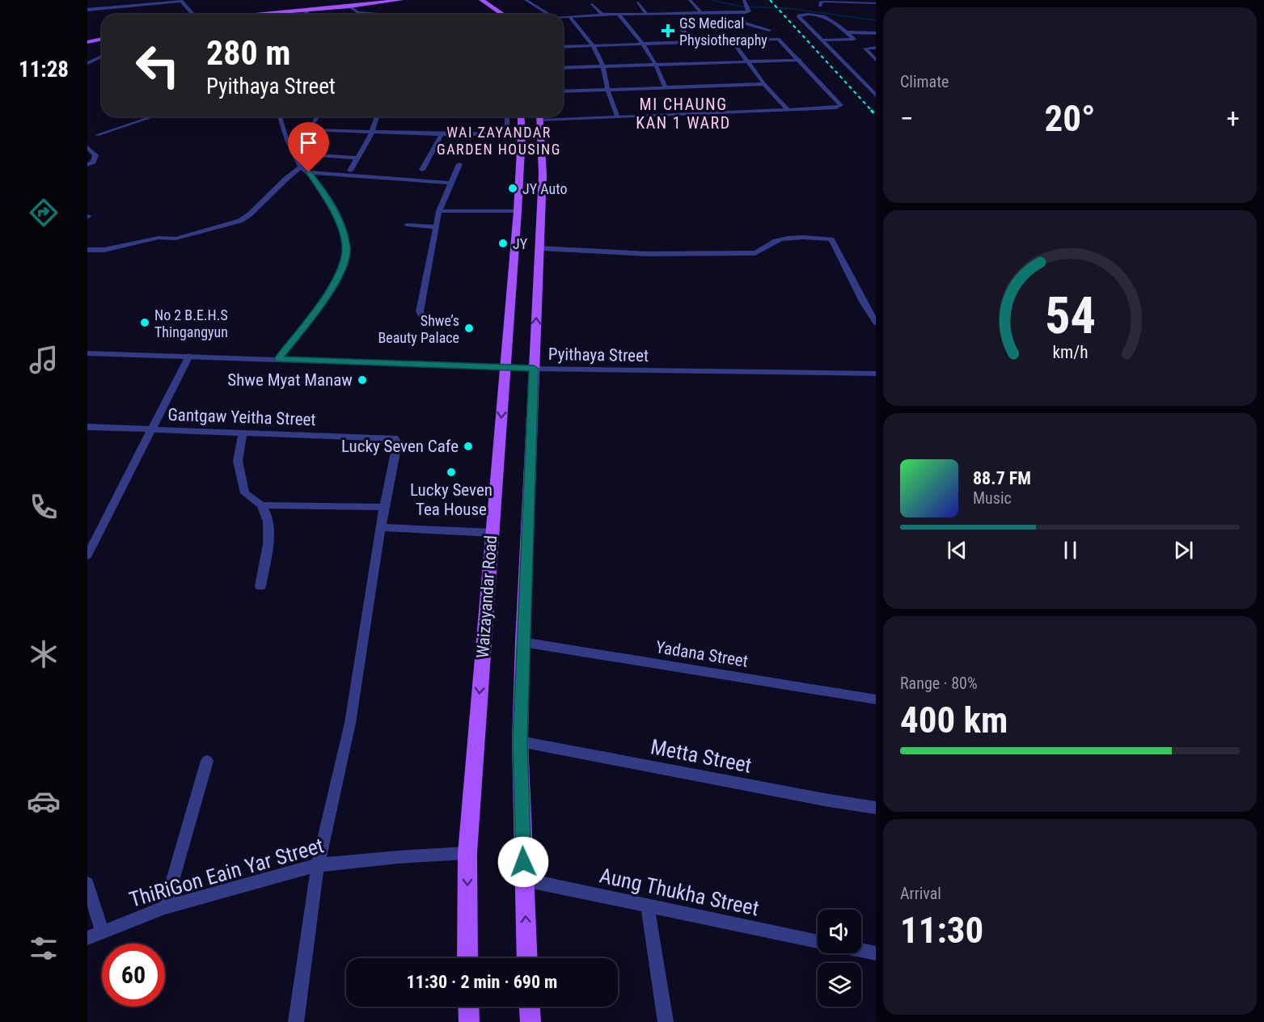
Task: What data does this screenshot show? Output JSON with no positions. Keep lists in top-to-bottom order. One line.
{"streets":{"main road":["Waizayandar Road"],"street":["Pyithaya Street","Gantgaw Yeitha Street","Yadana Street","Metta Street","ThiRiGon Eain Yar Street","Aung Thukha Street"]},"crossings":[["Pyithaya Street","Waizayandar Road"],["Waizayandar Road","Yadana Street"],["Waizayandar Road","Metta Street"],["Waizayandar Road","ThiRiGon Eain Yar Street"],["Waizayandar Road","Aung Thukha Street"]],"districts":["MI CHAUNG KAN 1 WARD","WAI ZAYANDAR GARDEN HOUSING"],"places":{"health":["GS Medical Physiotheraphy"],"other":["JY Auto","JY","No 2 B.E.H.S Thingangyun","Shwe’s Beauty Palace","Shwe Myat Manaw","Lucky Seven Cafe","Lucky Seven Tea House"]},"page":{"tabs":"11:28","tile":["Climate",["Range · 80%","400 km"],["Arrival","11:30"]],"turn":["280 m","Pyithaya Street"],"heat":["−","20°","+"],"song":["88.7 FM","Music"],"limit":"60","trip":"11:30 · 2 min · 690 m","gauge":["54","km/h"]}}
